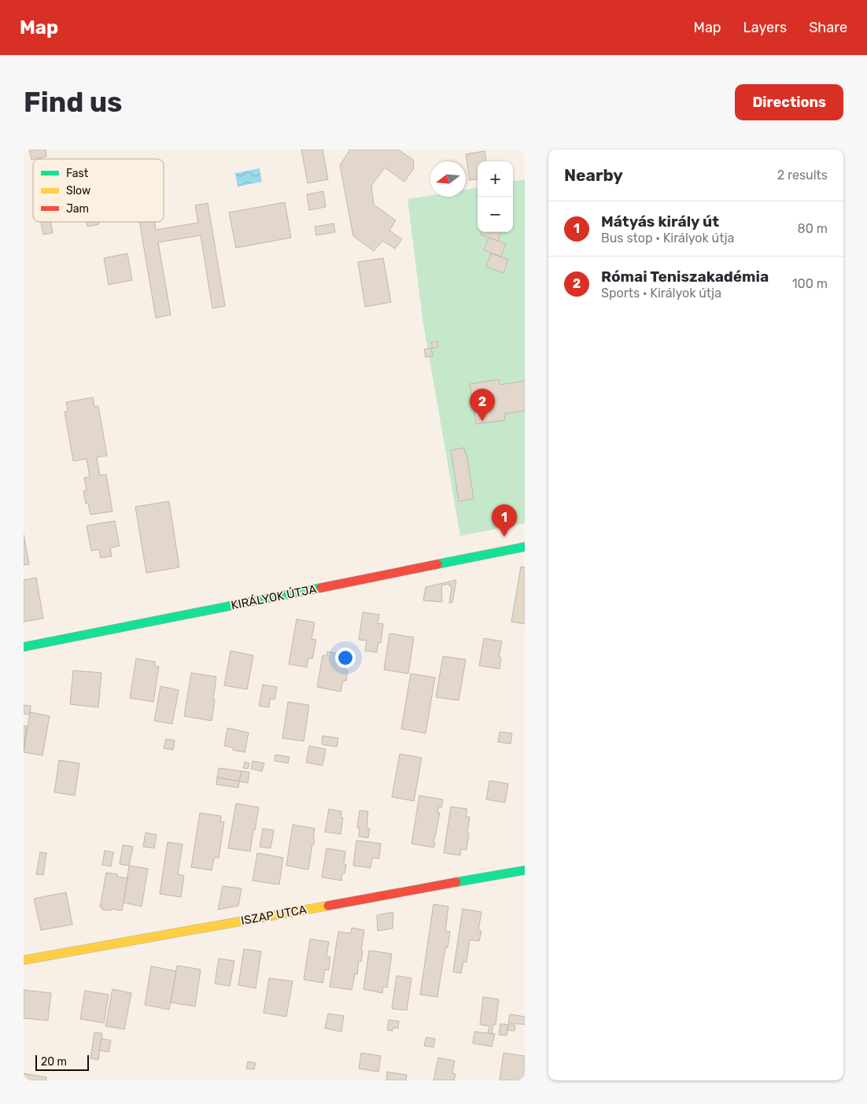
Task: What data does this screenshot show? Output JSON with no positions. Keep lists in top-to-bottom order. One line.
{"streets":{"street":["KIRÁLYOK ÚTJA","ISZAP UTCA"]},"legend":["Fast","Slow","Jam"],"scale_bar":"20 m","north":"left","page":{"header":"Map","nav":["Map","Layers","Share"],"buttons":"Directions","title":"Find us","heading":["Nearby","2 results"],"map_buttons":["+","−"],"list":[{"mark":"1","name":"Mátyás király út","note":"Bus stop · Királyok útja","value":"80 m"},{"mark":"2","name":"Római Teniszakadémia","note":"Sports · Királyok útja","value":"100 m"}],"pins":["2","1"],"scale":"20 m"}}
